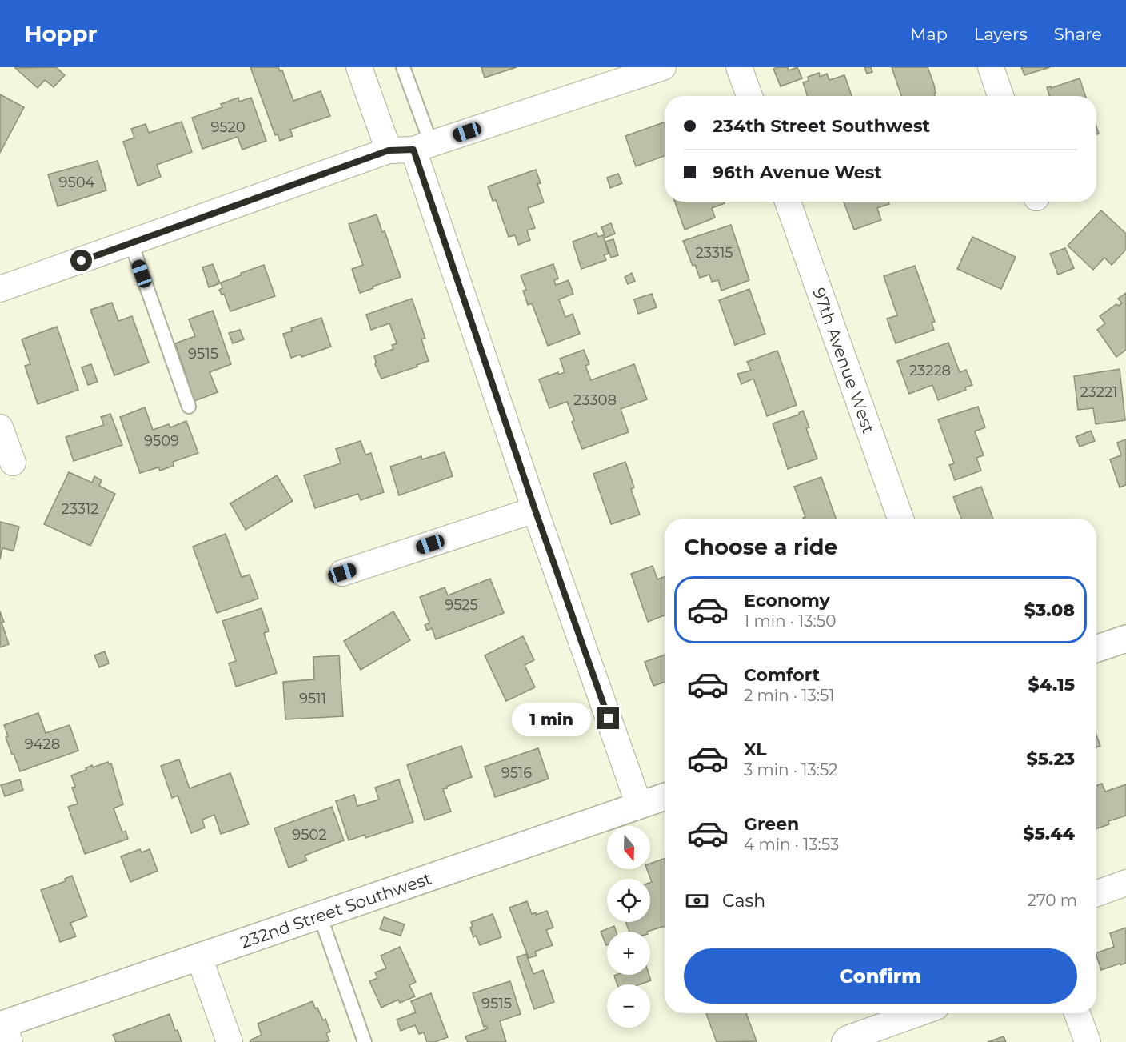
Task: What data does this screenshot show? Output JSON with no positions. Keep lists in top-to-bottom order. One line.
{"streets":{"street":["97th Avenue West","232nd Street Southwest"]},"house_numbers":["9520","9504","23315","9515","23228","23221","23308","9509","23312","9525","9511","9428","9516","9502","9515"],"north":"bottom","page":{"header":"Hoppr","nav":["Map","Layers","Share"],"banner":["234th Street Southwest","96th Avenue West"],"heading":"Choose a ride","list":[{"name":"Economy","note":"1 min · 13:50","value":"$3.08"},{"name":"Comfort","note":"2 min · 13:51","value":"$4.15"},{"name":"XL","note":"3 min · 13:52","value":"$5.23"},{"name":"Green","note":"4 min · 13:53","value":"$5.44"}],"bubble":"1 min","map_buttons":["+","−"],"pay":["Cash","270 m"],"buttons":"Confirm"}}
